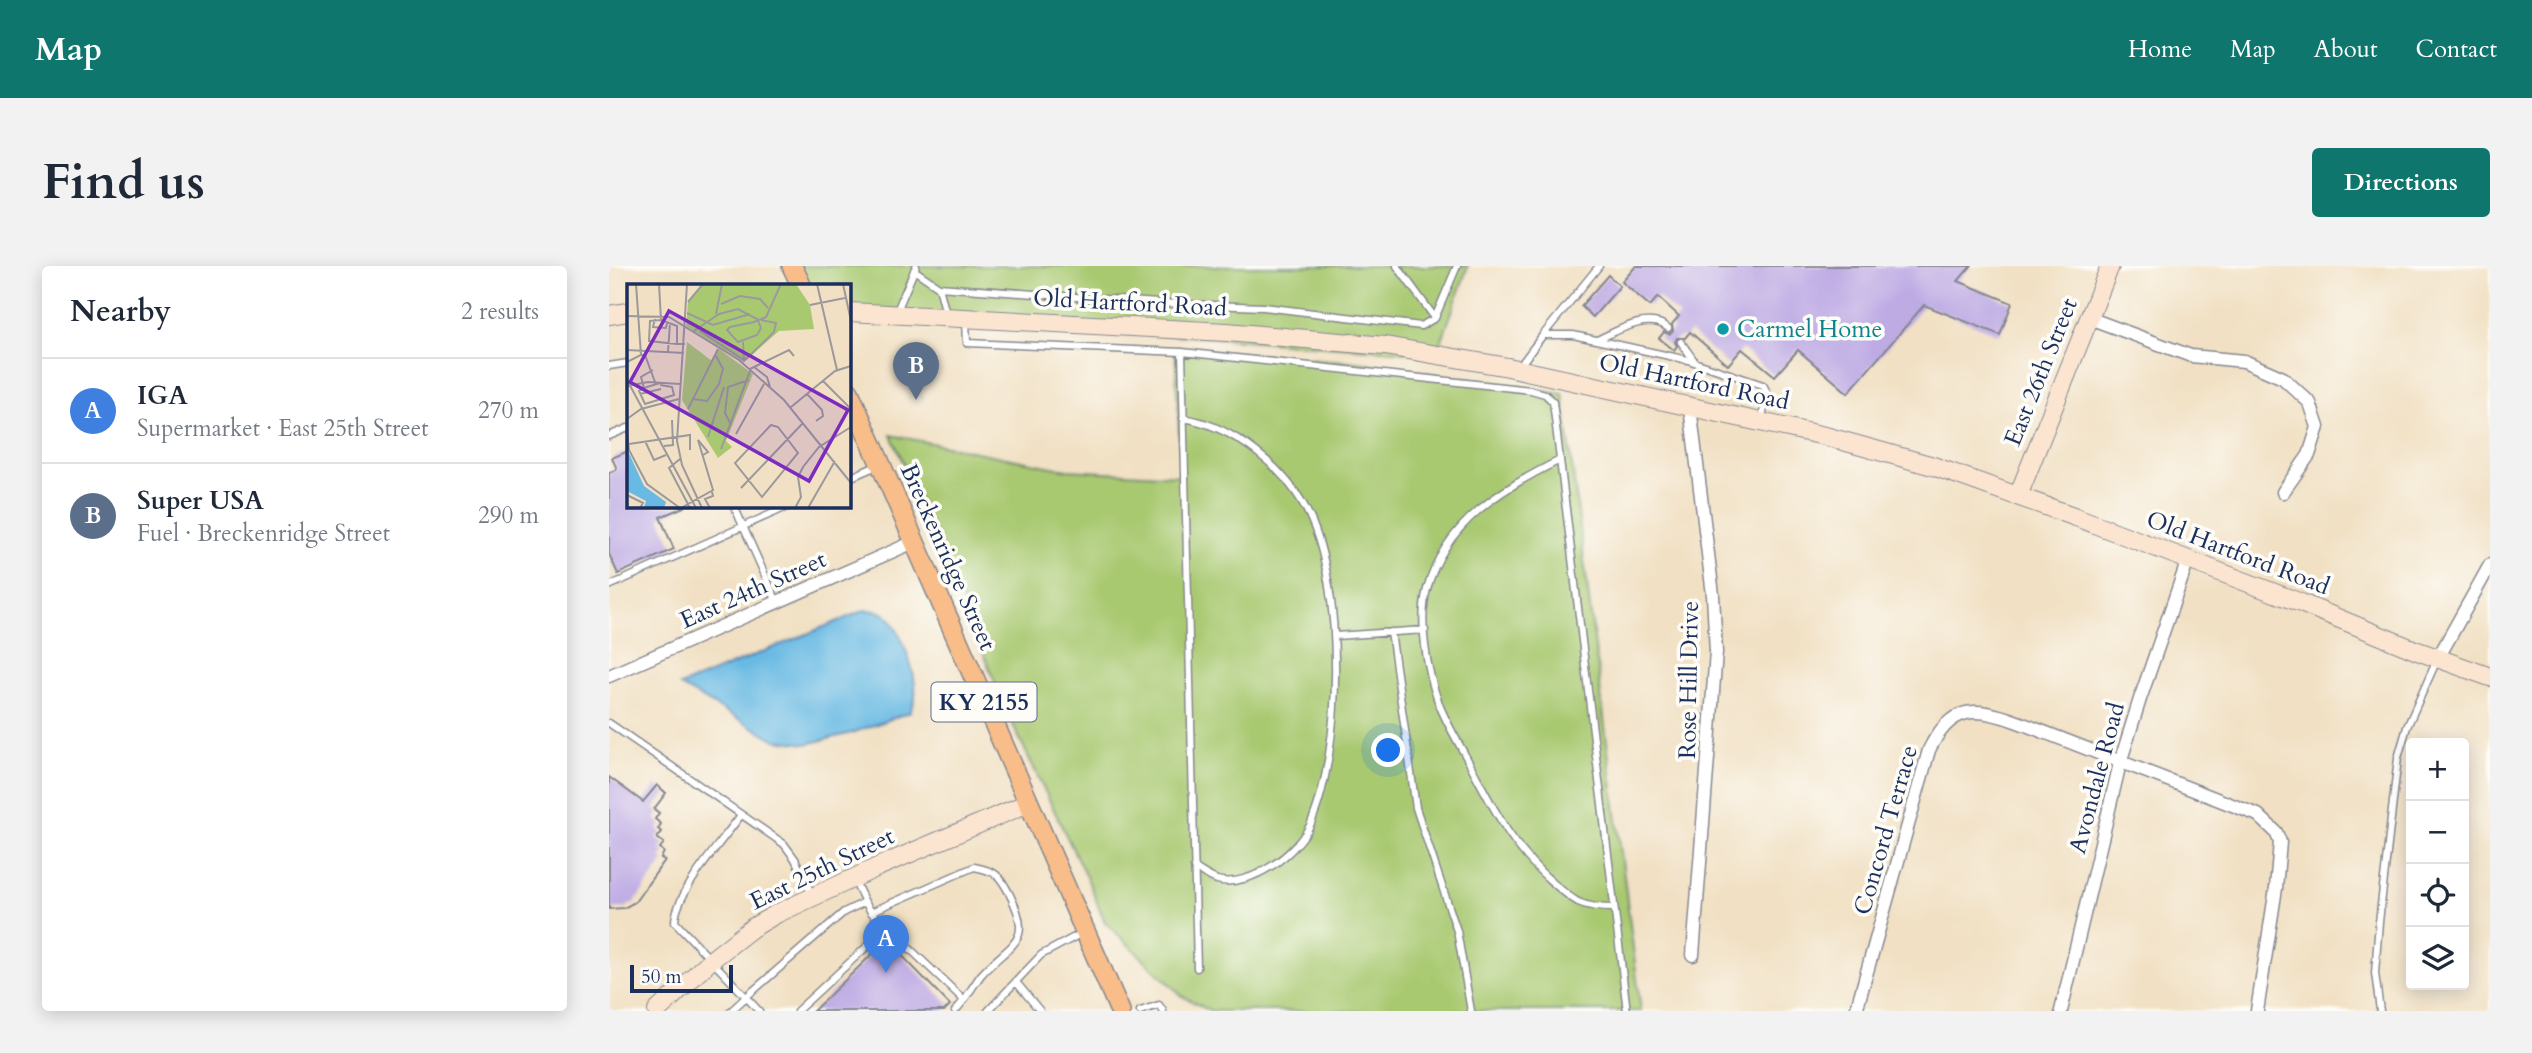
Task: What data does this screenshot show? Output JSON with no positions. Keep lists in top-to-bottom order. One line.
{"streets":{"main road":["Old Hartford Road","East 26th Street","Breckenridge Street","KY 2155","East 25th Street"],"street":["East 24th Street","Rose Hill Drive","Avondale Road","Concord Terrace"]},"crossings":[["Old Hartford Road","East 26th Street"],["Old Hartford Road","Rose Hill Drive"],["Old Hartford Road","Avondale Road"],["Breckenridge Street","East 24th Street"],["Breckenridge Street","East 25th Street"],["Avondale Road","Concord Terrace"]],"places":["Carmel Home"],"scale_bar":"50 m","page":{"header":"Map","nav":["Home","Map","About","Contact"],"buttons":"Directions","title":"Find us","heading":["Nearby","2 results"],"pins":["B","A"],"list":[{"mark":"A","name":"IGA","note":"Supermarket · East 25th Street","value":"270 m"},{"mark":"B","name":"Super USA","note":"Fuel · Breckenridge Street","value":"290 m"}],"map_buttons":["+","−"],"scale":"50 m"}}
